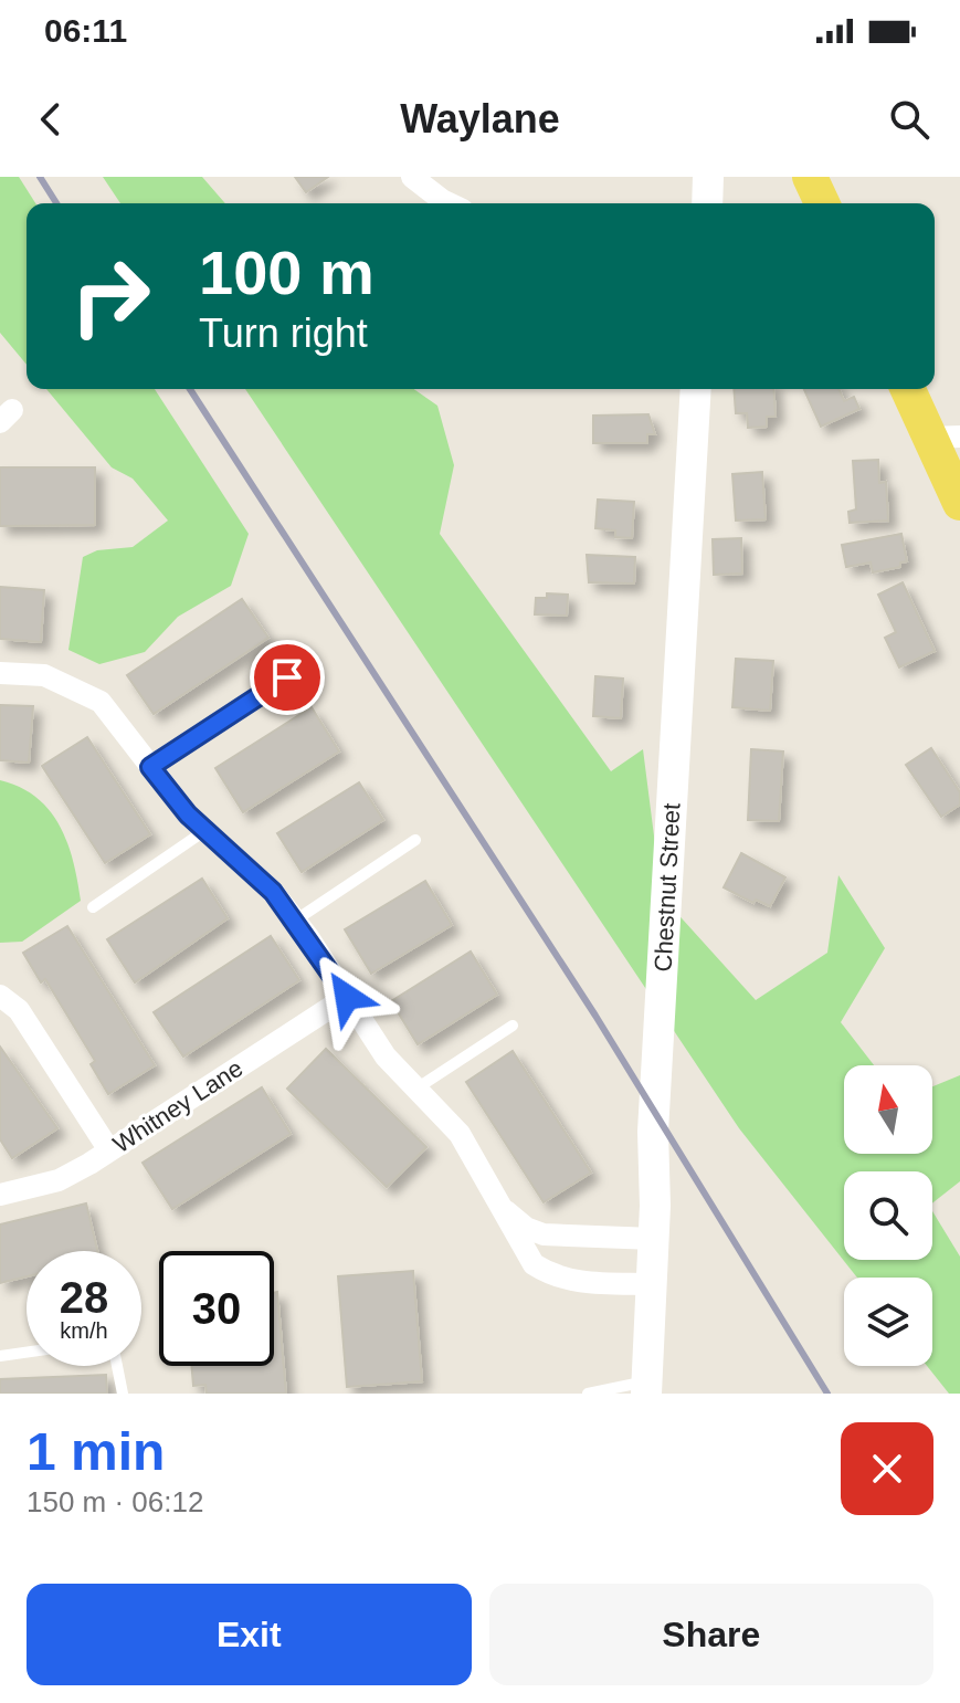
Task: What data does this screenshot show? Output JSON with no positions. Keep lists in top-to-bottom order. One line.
{"streets":{"street":["Chestnut Street","Whitney Lane"]},"north":"top","page":{"status":"06:11","header":"Waylane","turn":["100 m","Turn right"],"speed":"28 km/h","limit":"30","heading":["1 min","150 m · 06:12"],"buttons":["Exit","Share"]}}
